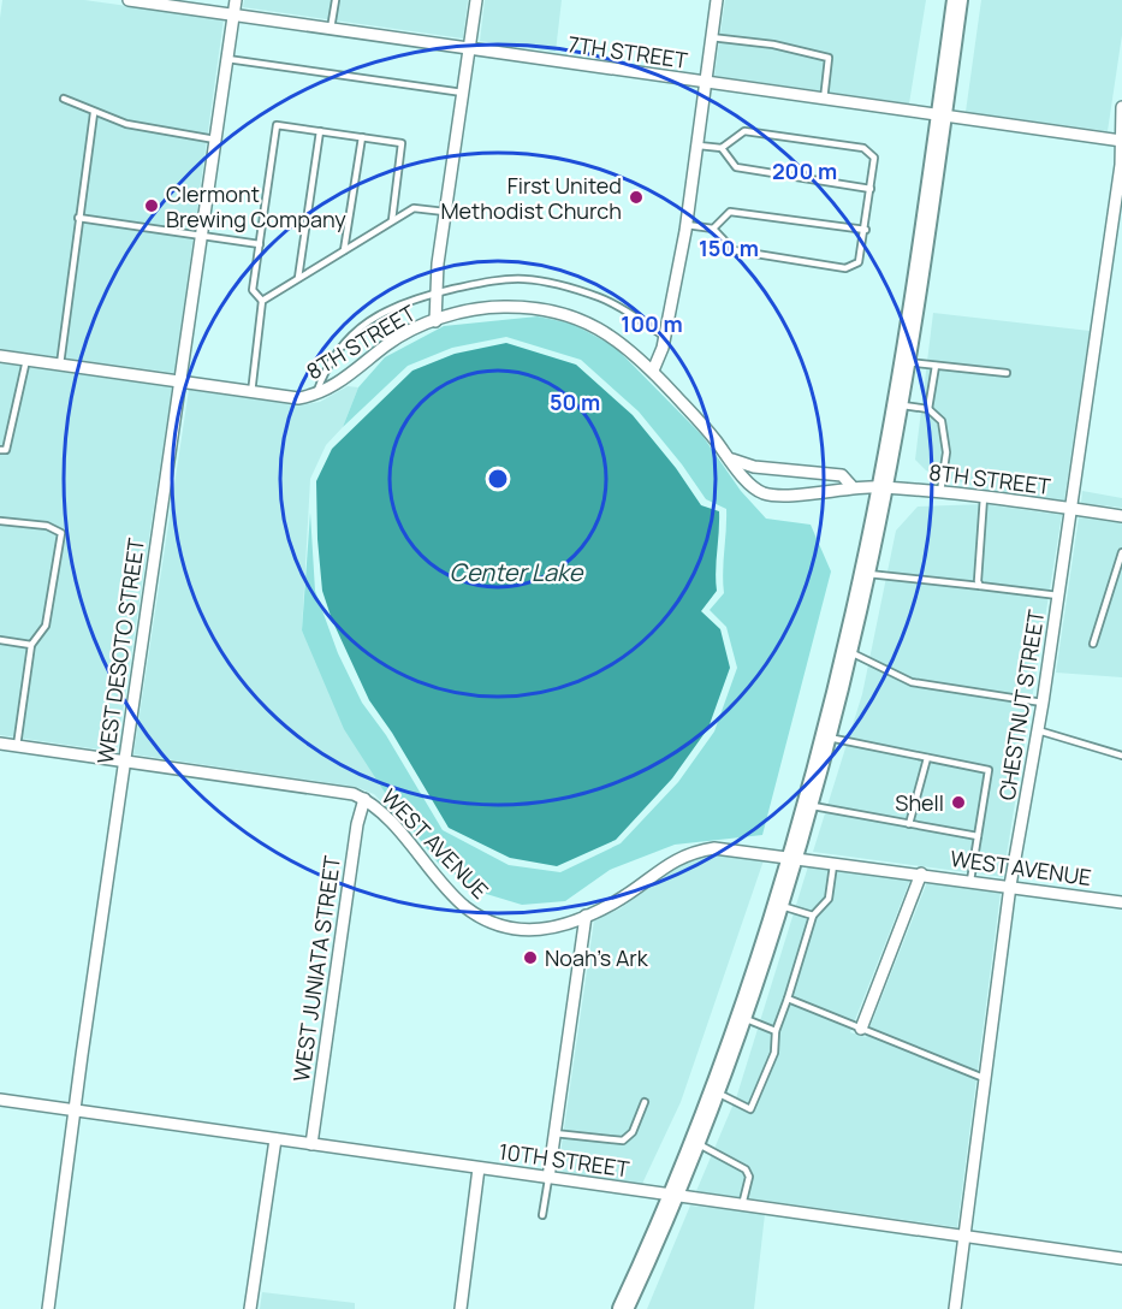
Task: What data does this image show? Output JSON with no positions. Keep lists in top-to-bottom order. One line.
{"streets":{"street":["7TH STREET","8TH STREET","WEST DESOTO STREET","CHESTNUT STREET","WEST AVENUE","WEST JUNIATA STREET","10TH STREET"]},"crossings":[["7TH STREET","WEST DESOTO STREET"],["7TH STREET","CHESTNUT STREET"],["8TH STREET","WEST DESOTO STREET"],["8TH STREET","CHESTNUT STREET"],["WEST DESOTO STREET","WEST AVENUE"],["WEST DESOTO STREET","10TH STREET"],["CHESTNUT STREET","WEST AVENUE"],["CHESTNUT STREET","10TH STREET"],["WEST AVENUE","WEST JUNIATA STREET"],["WEST JUNIATA STREET","10TH STREET"]],"water":["Center Lake"],"places":["First United Methodist Church","Clermont Brewing Company","Shell","Noah's Ark"],"rings":["200 m","150 m","100 m","50 m"]}
